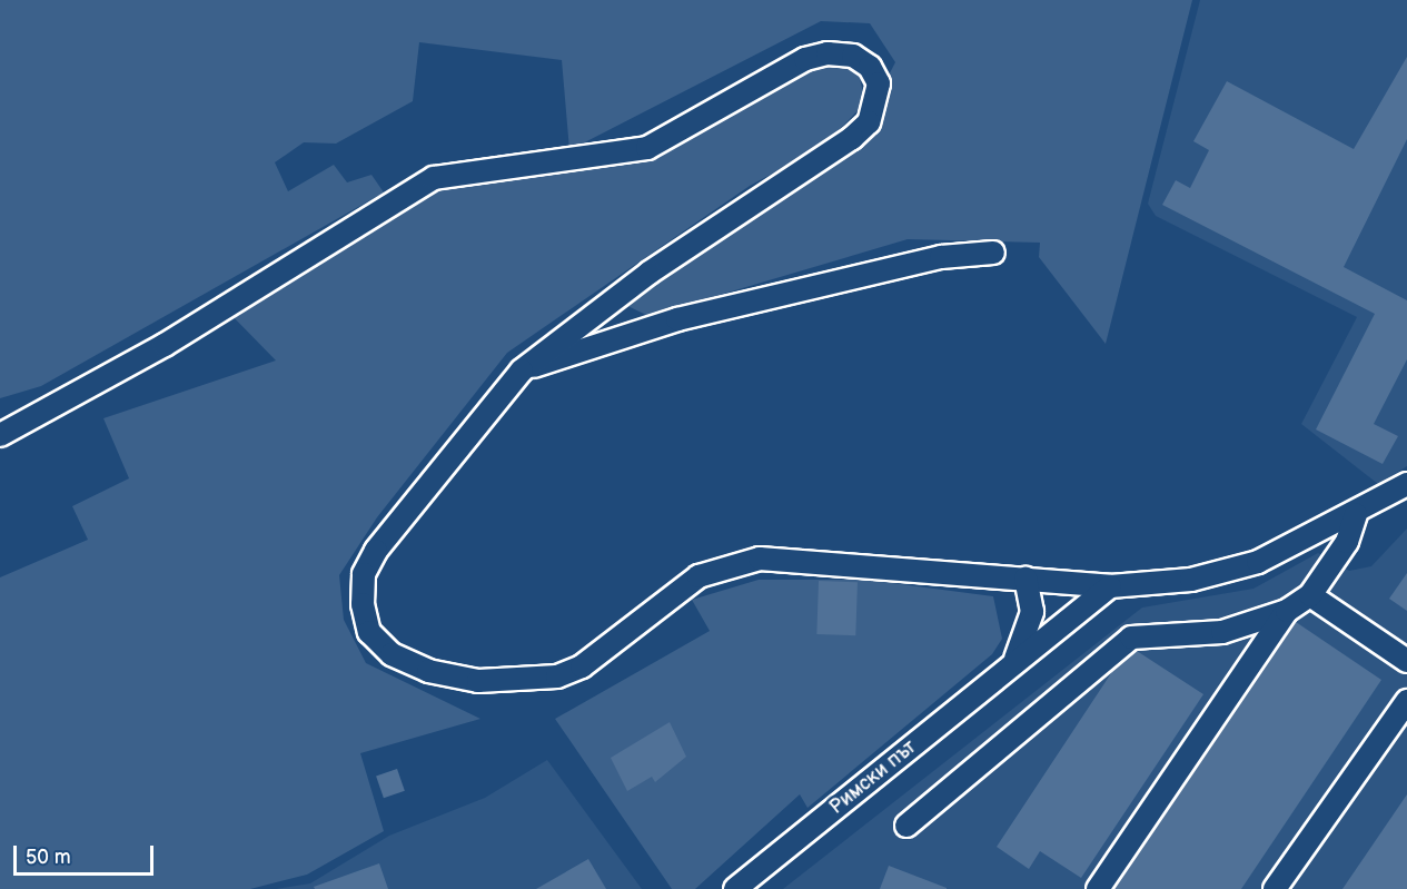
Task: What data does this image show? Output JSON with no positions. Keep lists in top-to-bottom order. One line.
{"streets":{"street":["Римски път"]},"scale_bar":"50 m"}
